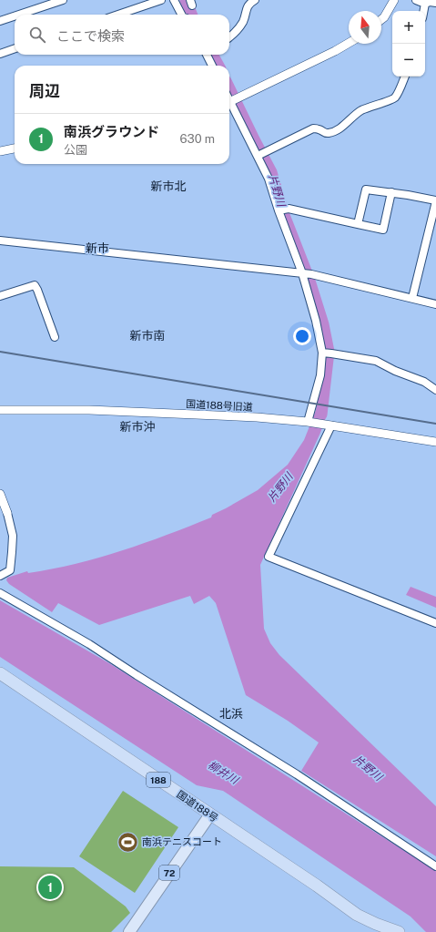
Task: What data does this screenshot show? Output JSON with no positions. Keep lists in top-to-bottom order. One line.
{"streets":{"highway":["188","国道188号"],"main road":["72"],"street":["国道188号旧道"]},"crossings":[["国道188号","72"]],"districts":["新市北","新市","新市南","新市沖","北浜"],"water":["片野川","柳井川"],"places":{"sports":["南浜テニスコート"]},"north":"top","page":{"map_buttons":["+","−"],"search":"ここで検索","heading":"周辺","list":[{"mark":"1","name":"南浜グラウンド","note":"公園","value":"630 m"}],"pins":"1"}}
